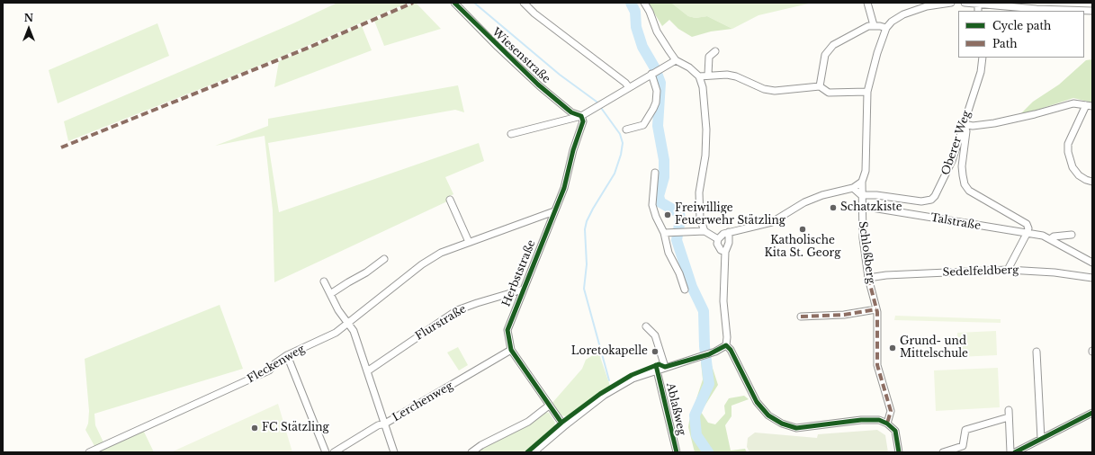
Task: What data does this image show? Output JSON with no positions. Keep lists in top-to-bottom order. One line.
{"streets":{"street":["Wiesenstraße","Oberer Weg","Talstraße","Schloßberg","Sedelfeldberg","Herbststraße","Flurstraße","Fleckenweg","Lerchenweg","Ablaßweg"]},"crossings":[["Wiesenstraße","Herbststraße"],["Oberer Weg","Schloßberg"],["Talstraße","Schloßberg"],["Schloßberg","Sedelfeldberg"],["Herbststraße","Flurstraße"],["Herbststraße","Fleckenweg"],["Herbststraße","Lerchenweg"]],"places":["Schatzkiste","Freiwillige Feuerwehr Stätzling","Katholische Kita St. Georg","Grund- und Mittelschule","Loretokapelle","FC Stätzling"],"legend":["Cycle path","Path"],"north":"top"}
